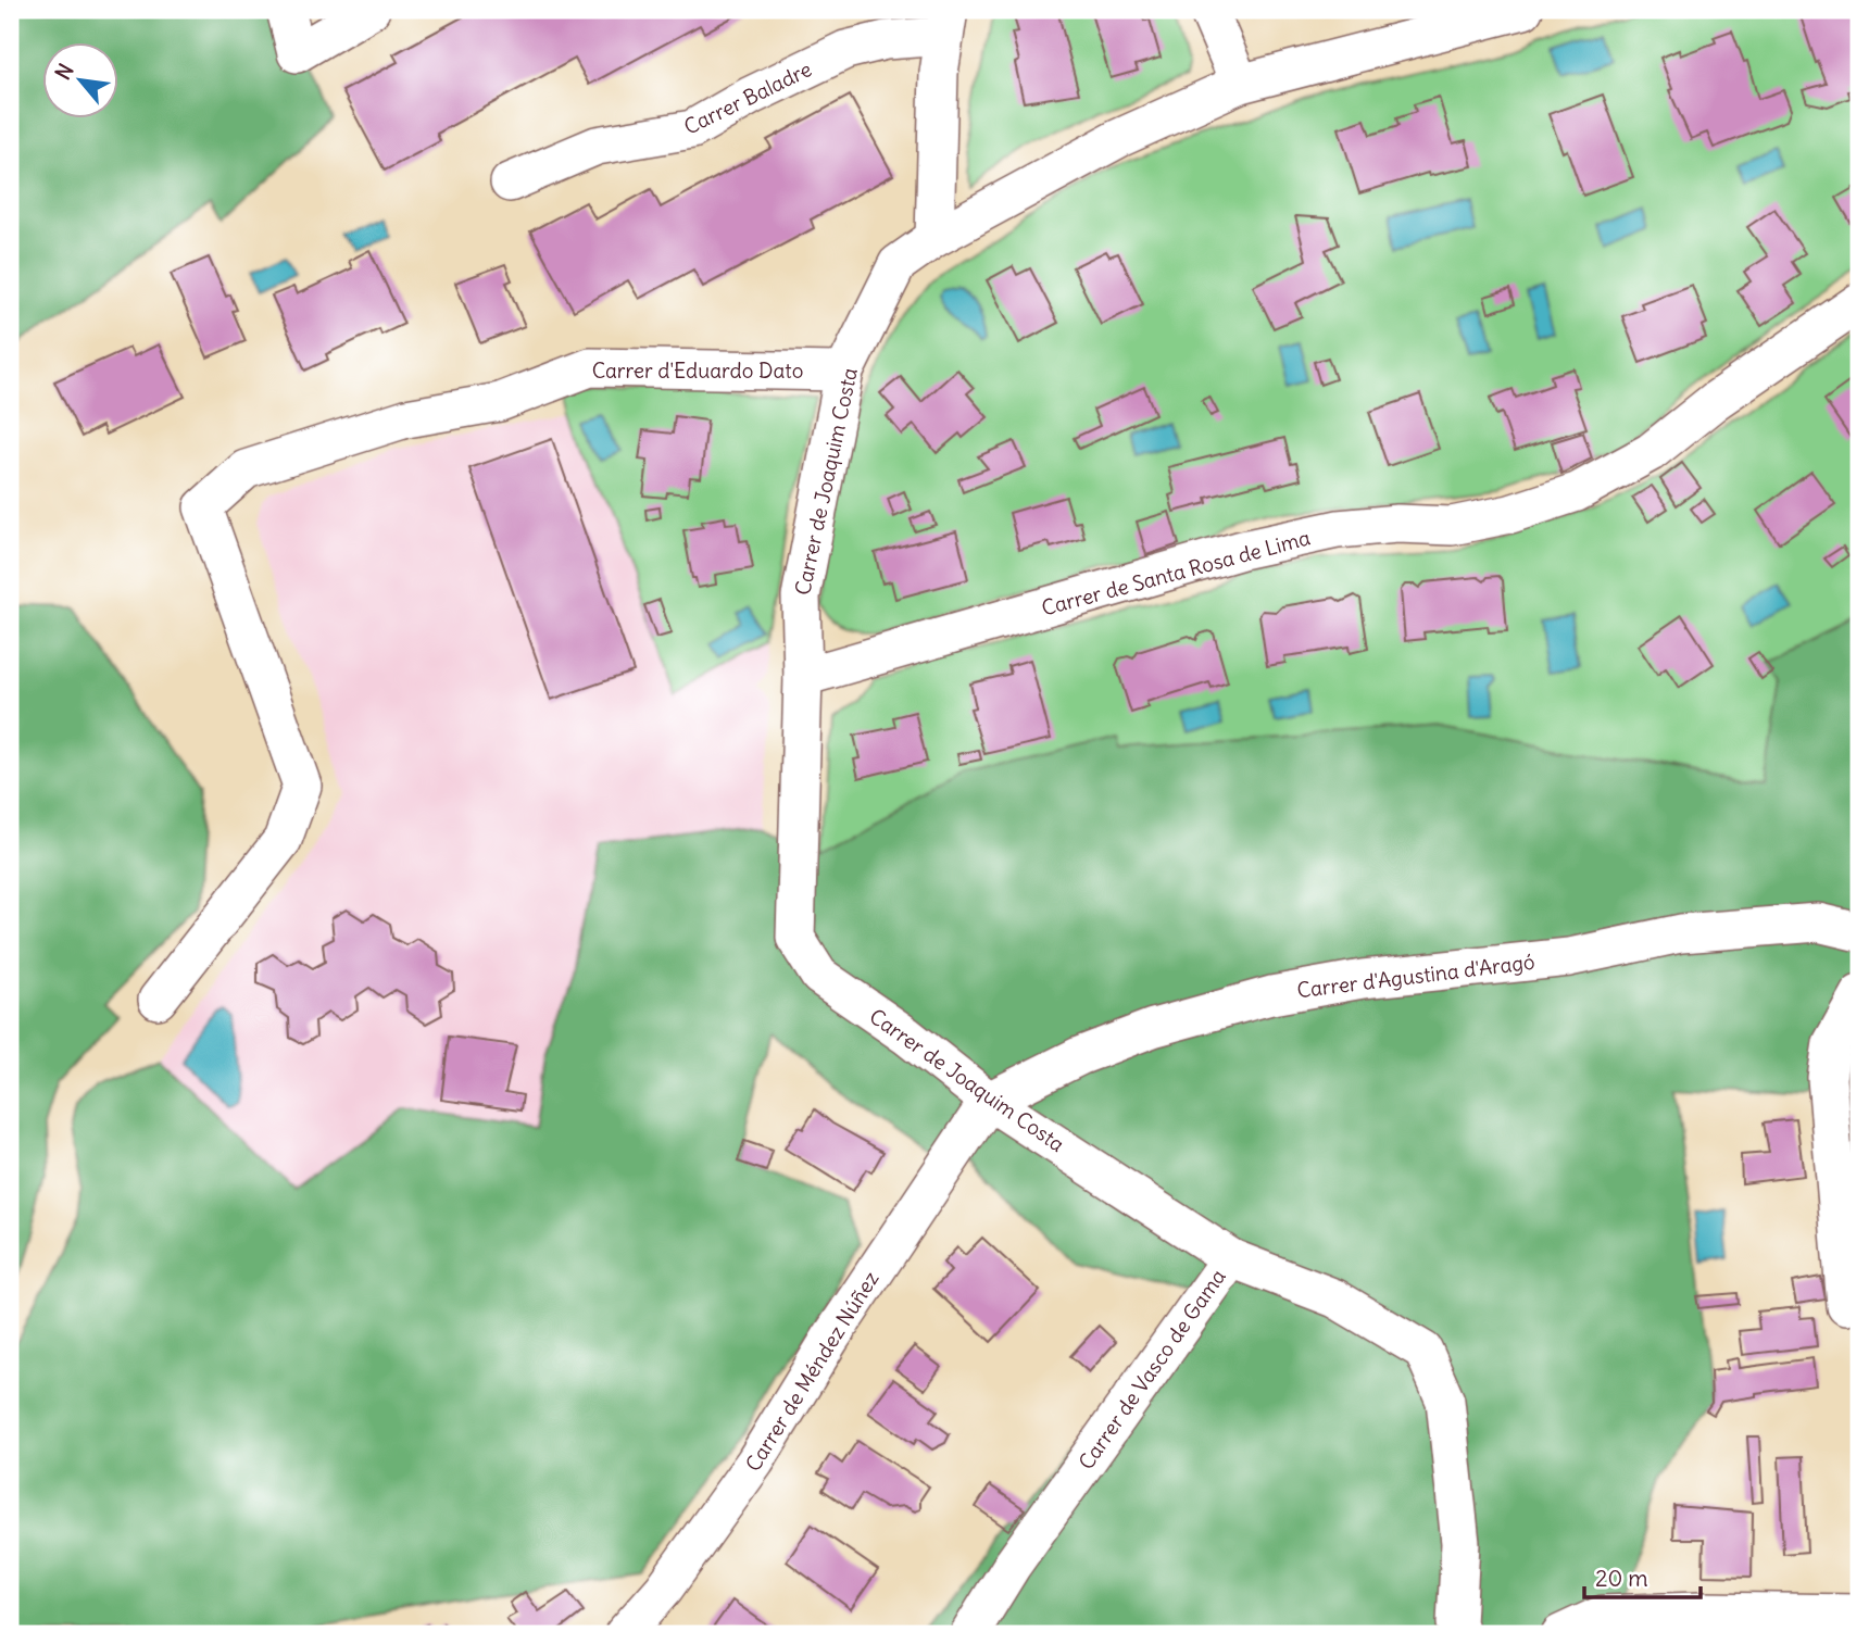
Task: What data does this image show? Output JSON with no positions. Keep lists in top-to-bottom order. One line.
{"streets":{"street":["Carrer Baladre","Carrer d'Eduardo Dato","Carrer de Joaquim Costa","Carrer de Santa Rosa de Lima","Carrer d'Agustina d'Aragó","Carrer de Vasco de Gama","Carrer de Méndez Núñez"]},"crossings":[["Carrer d'Eduardo Dato","Carrer de Joaquim Costa"],["Carrer de Joaquim Costa","Carrer de Santa Rosa de Lima"],["Carrer de Joaquim Costa","Carrer d'Agustina d'Aragó"],["Carrer de Joaquim Costa","Carrer de Vasco de Gama"],["Carrer de Joaquim Costa","Carrer de Méndez Núñez"],["Carrer d'Agustina d'Aragó","Carrer de Méndez Núñez"]],"scale_bar":"20 m","north":"top left"}
